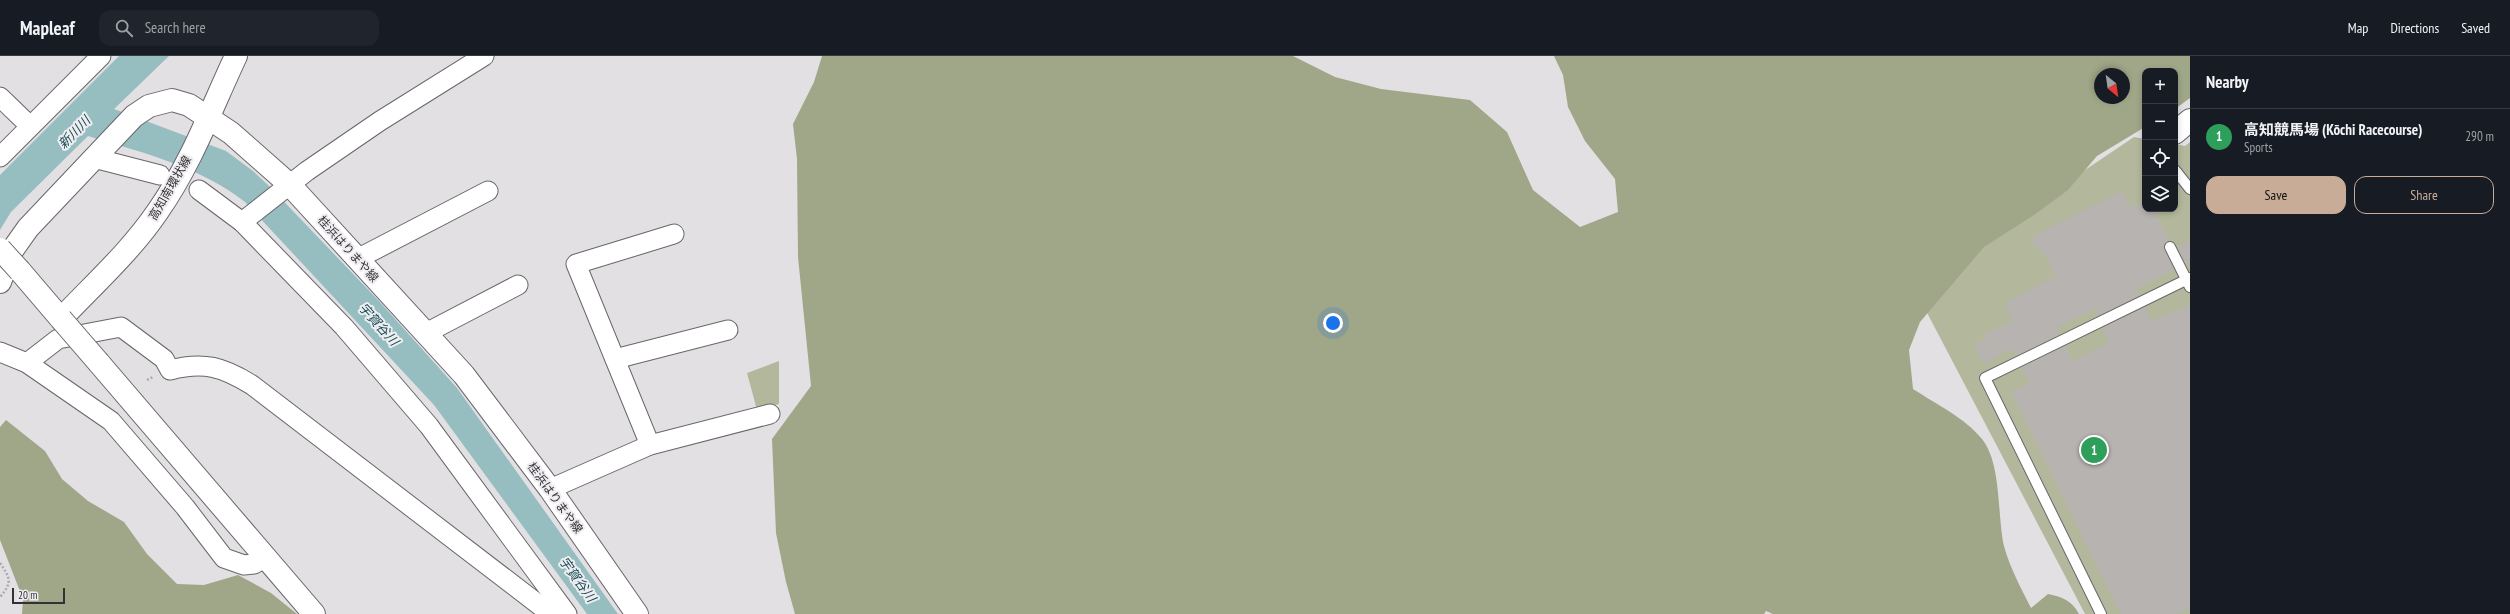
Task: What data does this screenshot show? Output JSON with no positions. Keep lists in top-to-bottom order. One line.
{"streets":{"main road":["高知南環状線","桂浜はりまや線"]},"crossings":[["高知南環状線","桂浜はりまや線"]],"water":["新川川","宇賀谷川"],"scale_bar":"20 m","north":"bottom right","page":{"header":"Mapleaf","search":"Search here","nav":["Map","Directions","Saved"],"heading":"Nearby","map_buttons":["+","−"],"list":[{"mark":"1","name":"高知競馬場 (Kōchi Racecourse)","note":"Sports","value":"290 m"}],"buttons":["Save","Share"],"pins":"1","scale":"20 m"}}
